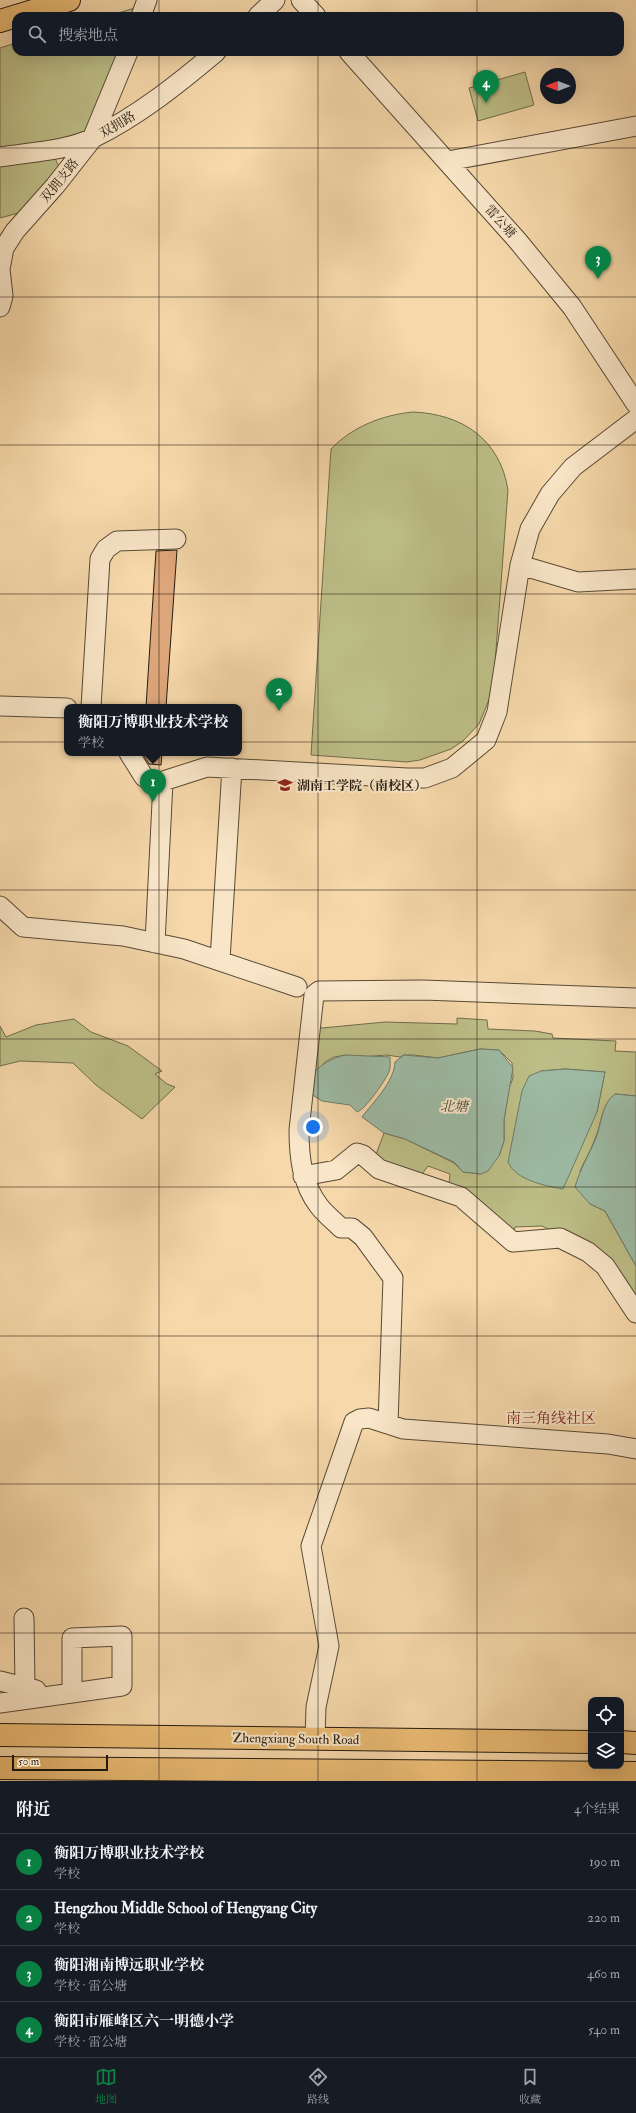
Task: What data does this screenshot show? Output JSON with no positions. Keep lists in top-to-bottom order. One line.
{"streets":{"main road":["Zhengxiang South Road"],"street":["双拥路","双拥支路","雷公塘"]},"crossings":[["双拥路","双拥支路"]],"districts":["南三角线社区"],"water":["北塘"],"places":{"school or university":["湖南工学院（南校区）"]},"scale_bar":"50 m","north":"left","page":{"search":"搜索地点","pins":["4","3","2","1"],"popup":["衡阳万博职业技术学校","学校"],"scale":"50 m","heading":["附近","4个结果"],"list":[{"mark":"1","name":"衡阳万博职业技术学校","note":"学校","value":"190 m"},{"mark":"2","name":"Hengzhou Middle School of Hengyang City","note":"学校","value":"220 m"},{"mark":"3","name":"衡阳湘南博远职业学校","note":"学校 · 雷公塘","value":"460 m"},{"mark":"4","name":"衡阳市雁峰区六一明德小学","note":"学校 · 雷公塘","value":"540 m"}],"nav":["地图","路线","收藏"]}}
